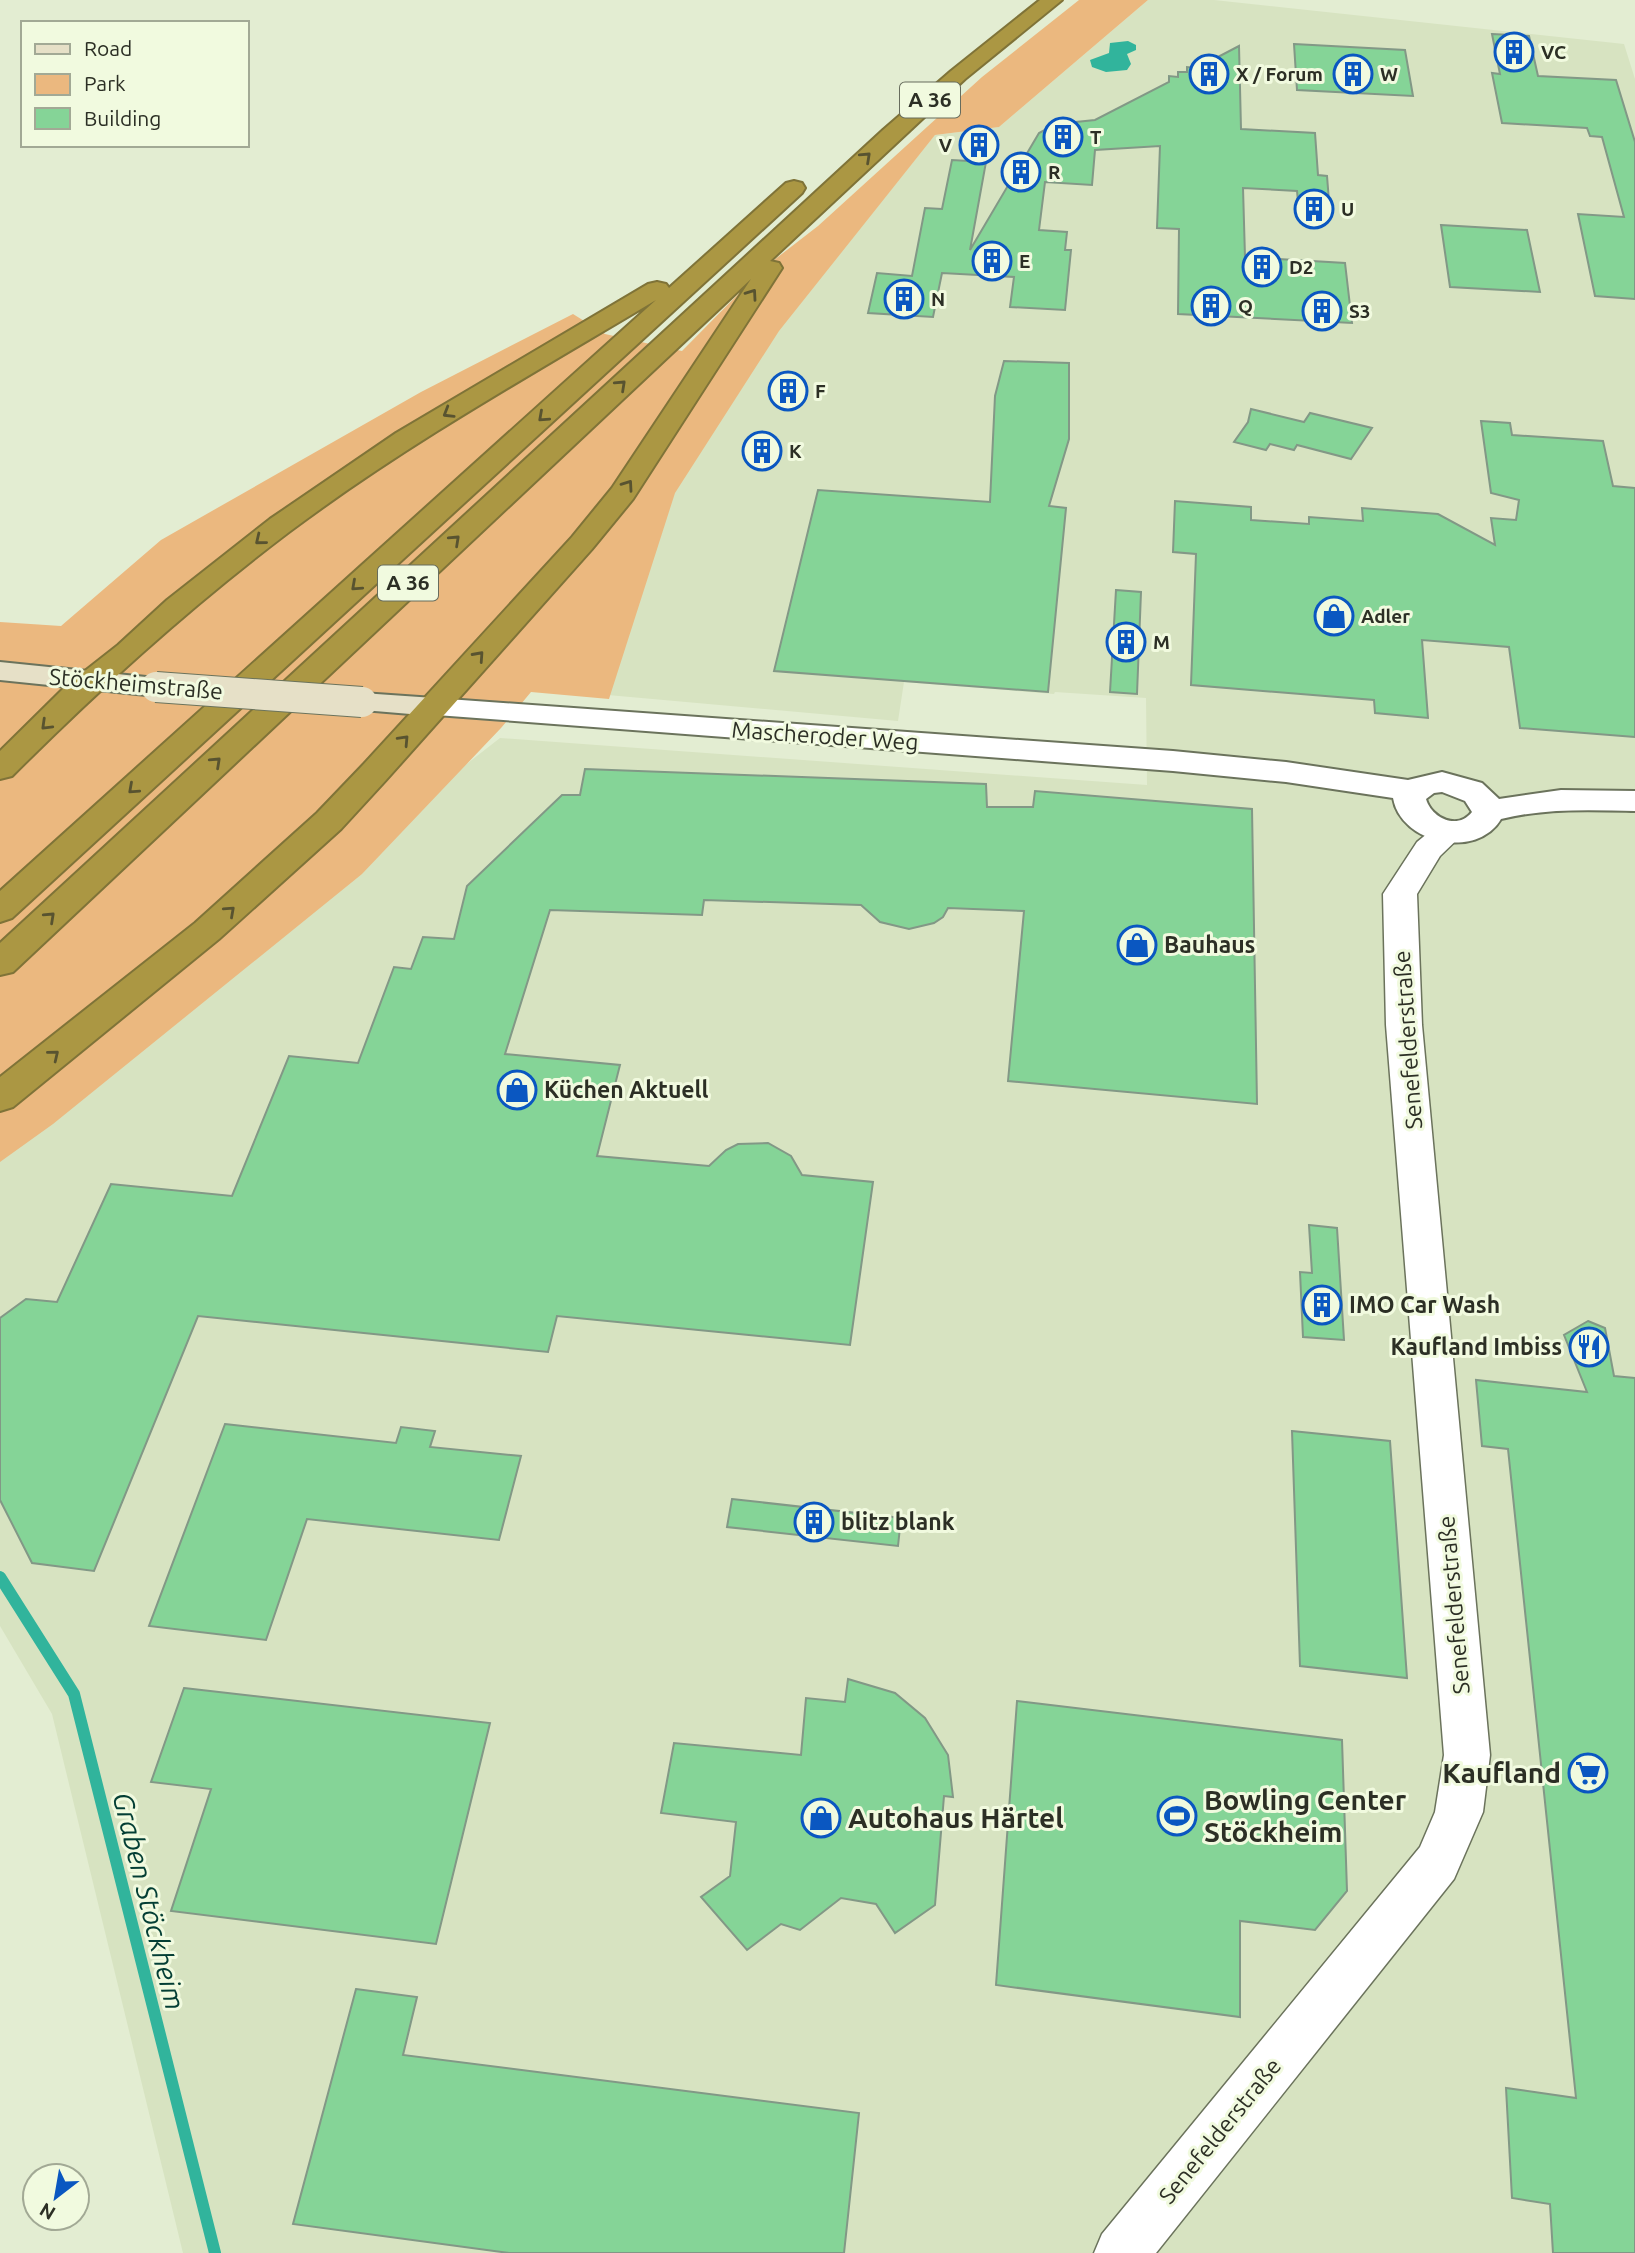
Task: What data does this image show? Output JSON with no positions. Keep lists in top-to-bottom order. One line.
{"streets":{"highway":["A 36"],"main road":["Stöckheimstraße","Mascheroder Weg"],"street":["Senefelderstraße"]},"crossings":[["Stöckheimstraße","Mascheroder Weg"],["Mascheroder Weg","Senefelderstraße"]],"water":["Graben Stöckheim"],"places":{"building":["VC","X / Forum","W","T","V","R","U","E","D2","N","Q","S3","F","K","M","IMO Car Wash","blitz blank"],"shop":["Adler","Bauhaus","Küchen Aktuell","Autohaus Härtel"],"restaurant":["Kaufland Imbiss"],"supermarket":["Kaufland"],"sports":["Bowling Center Stöckheim"]},"legend":["Road","Park","Building"],"north":"bottom left"}
